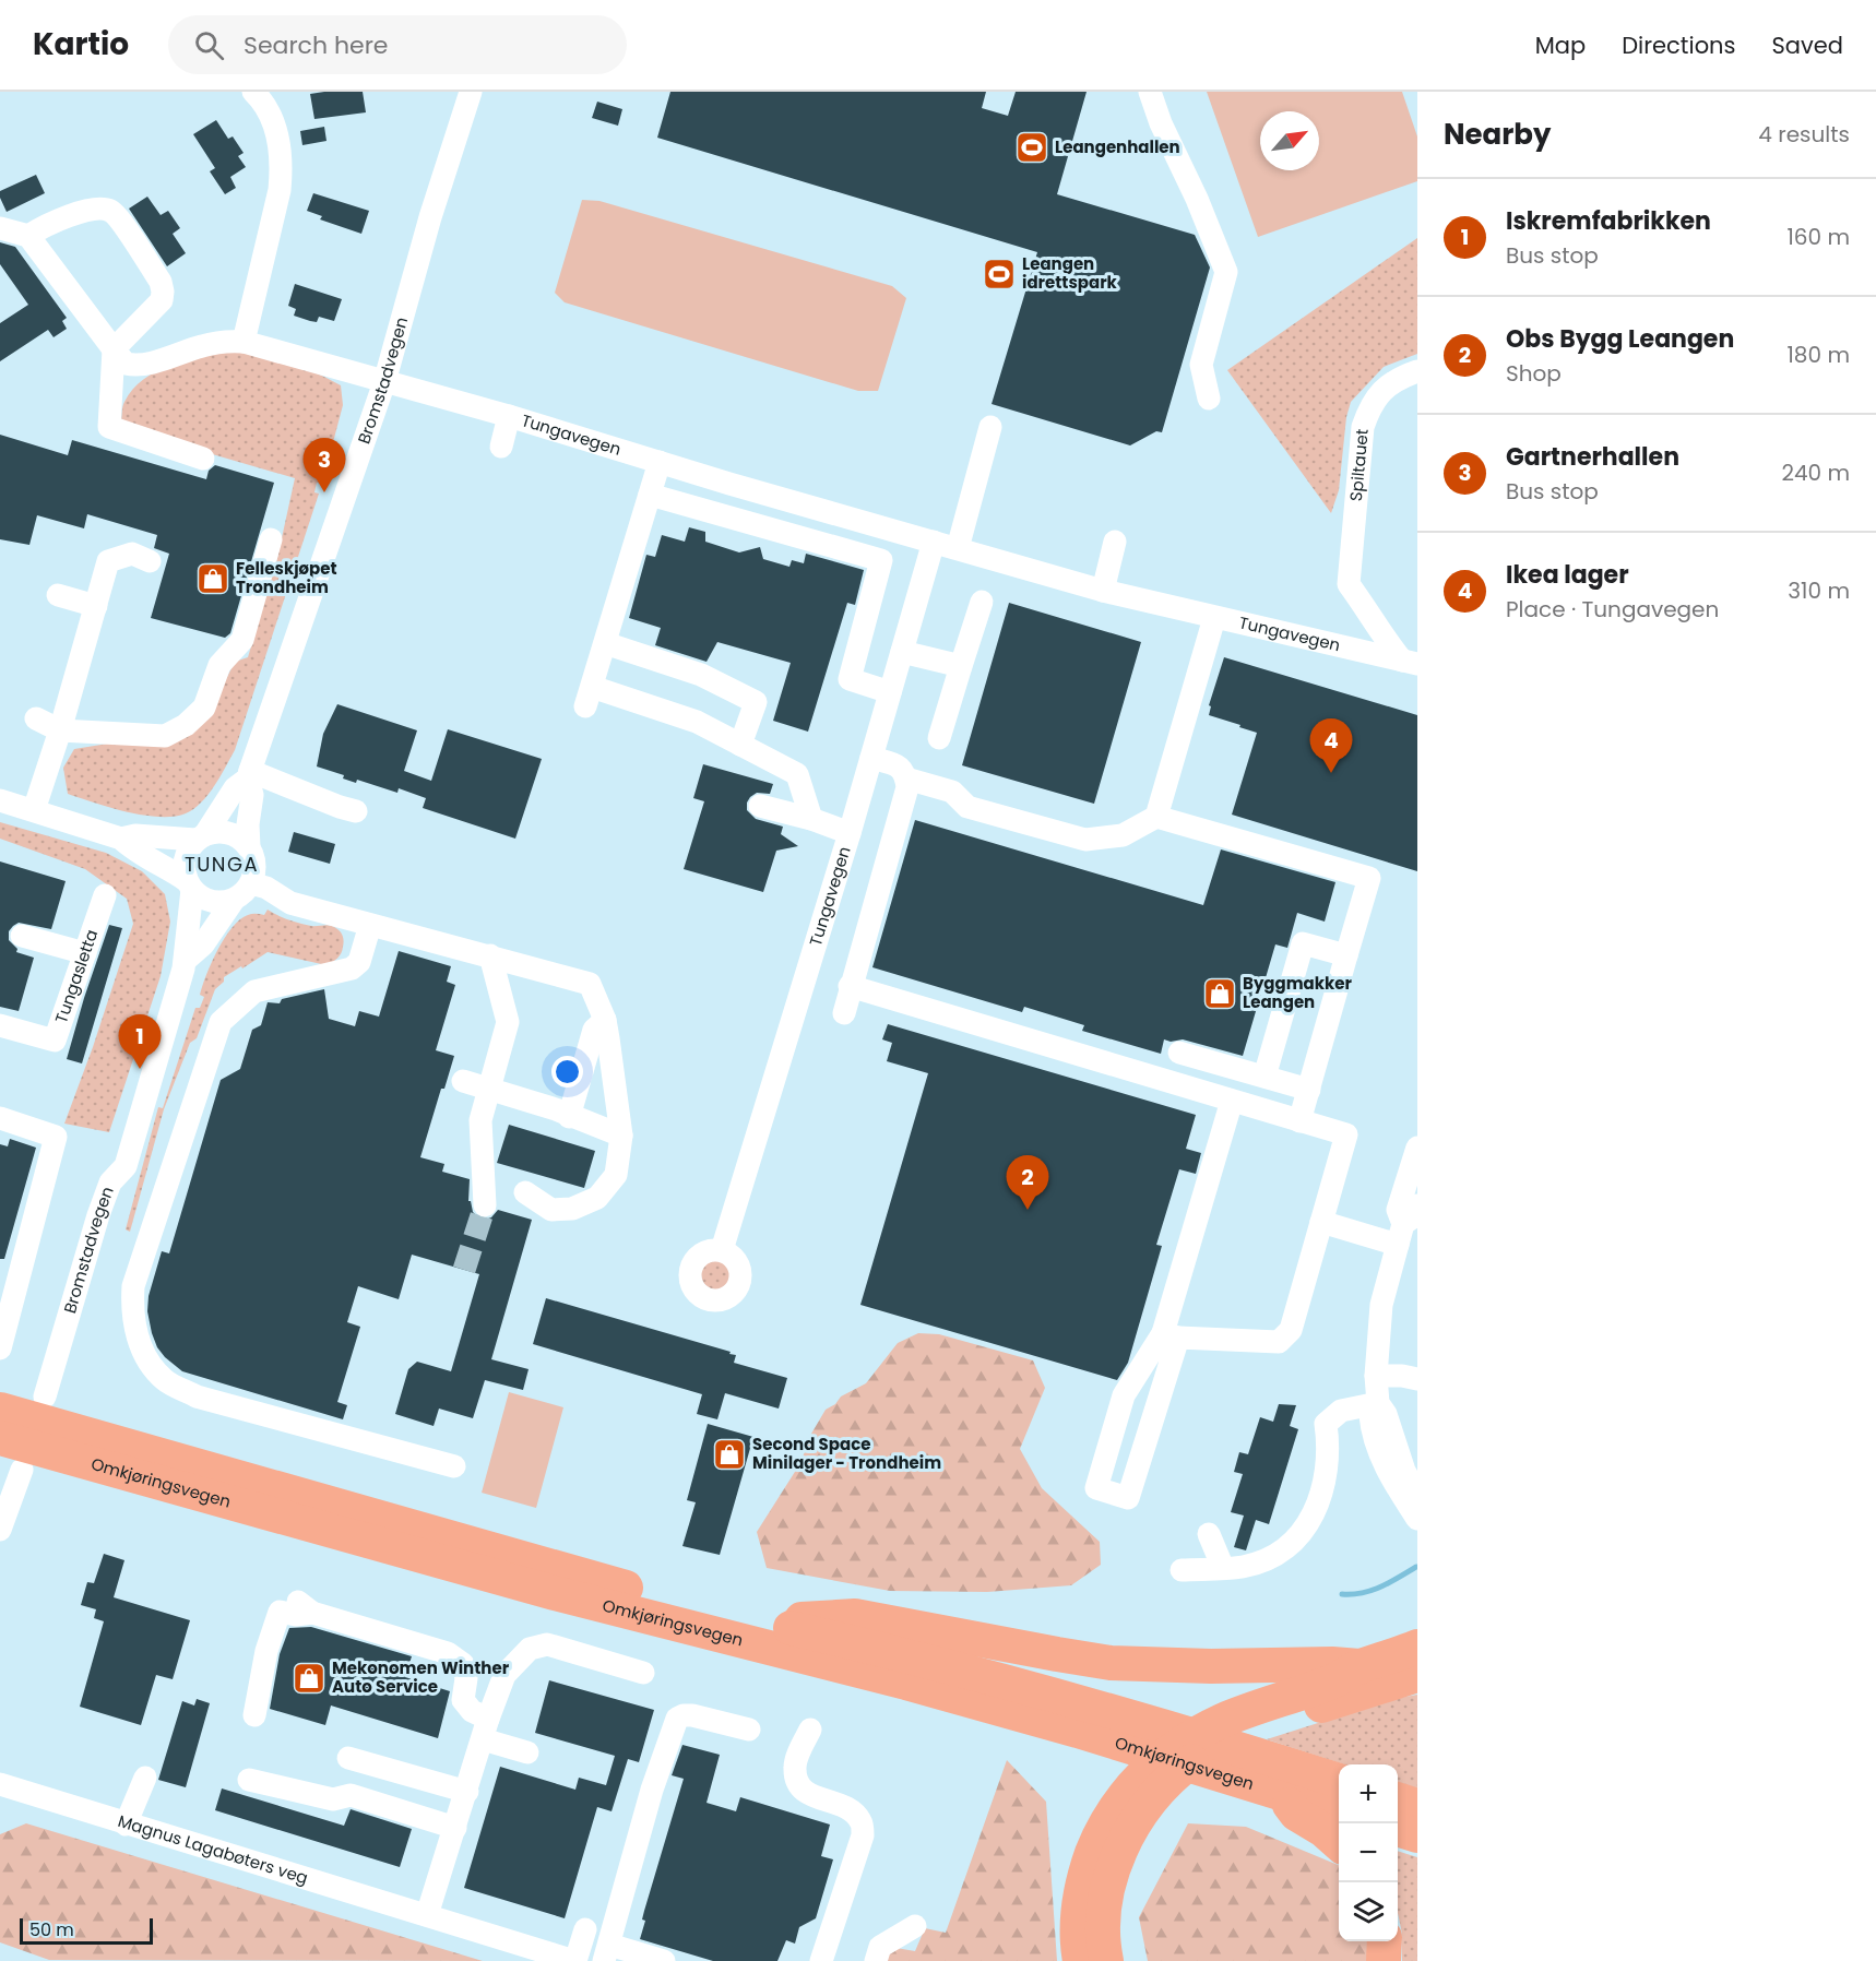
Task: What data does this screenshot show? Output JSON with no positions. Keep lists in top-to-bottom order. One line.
{"streets":{"highway":["Omkjøringsvegen"],"street":["Bromstadvegen","Tungavegen","Spiltauet","Tungasletta","Magnus Lagabøters veg"]},"crossings":[["Bromstadvegen","Tungavegen"],["Tungavegen","Spiltauet"]],"districts":["TUNGA"],"places":{"sports":["Leangenhallen","Leangen idrettspark"],"shop":["Felleskjøpet Trondheim","Byggmakker Leangen","Second Space Minilager - Trondheim","Mekonomen Winther Auto Service"]},"scale_bar":"50 m","north":"top right","page":{"header":"Kartio","search":"Search here","nav":["Map","Directions","Saved"],"heading":["Nearby","4 results"],"list":[{"mark":"1","name":"Iskremfabrikken","note":"Bus stop","value":"160 m"},{"mark":"2","name":"Obs Bygg Leangen","note":"Shop","value":"180 m"},{"mark":"3","name":"Gartnerhallen","note":"Bus stop","value":"240 m"},{"mark":"4","name":"Ikea lager","note":"Place · Tungavegen","value":"310 m"}],"pins":["3","4","1","2"],"map_buttons":["+","−"],"scale":"50 m"}}
